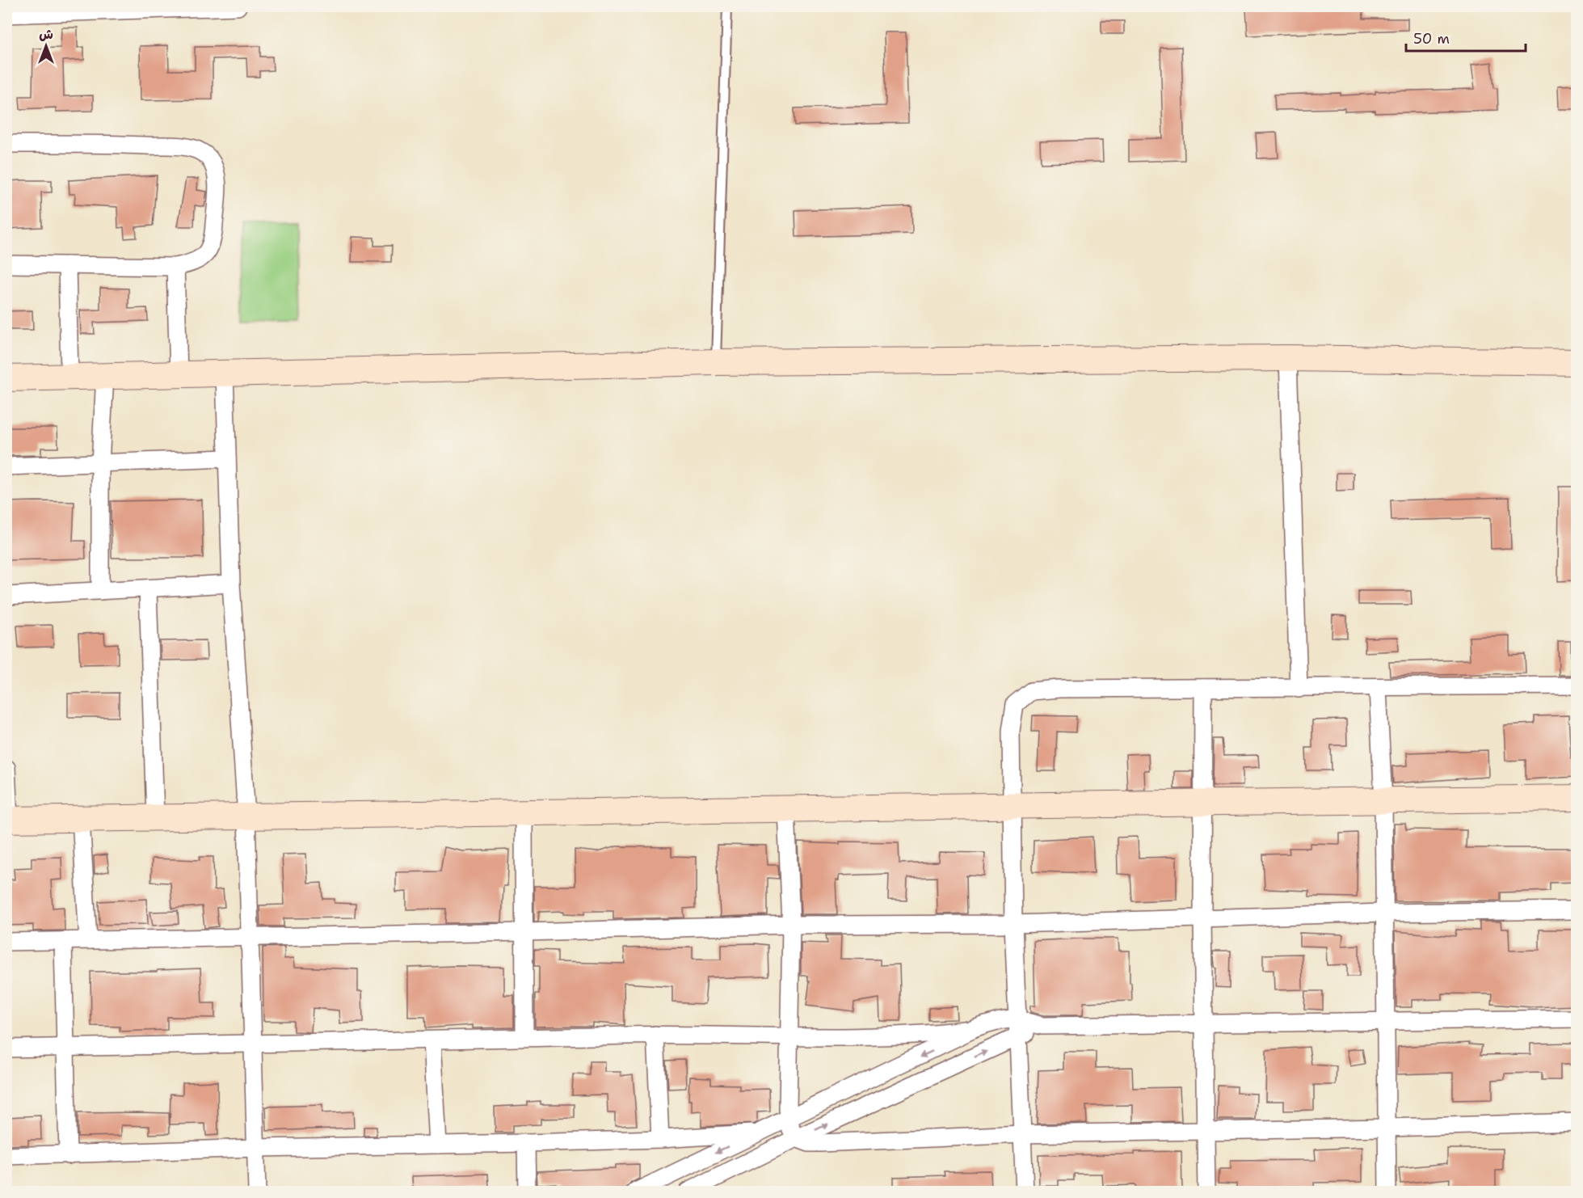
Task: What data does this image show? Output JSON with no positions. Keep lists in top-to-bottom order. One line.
{"scale_bar":"50 m","north":"top"}
